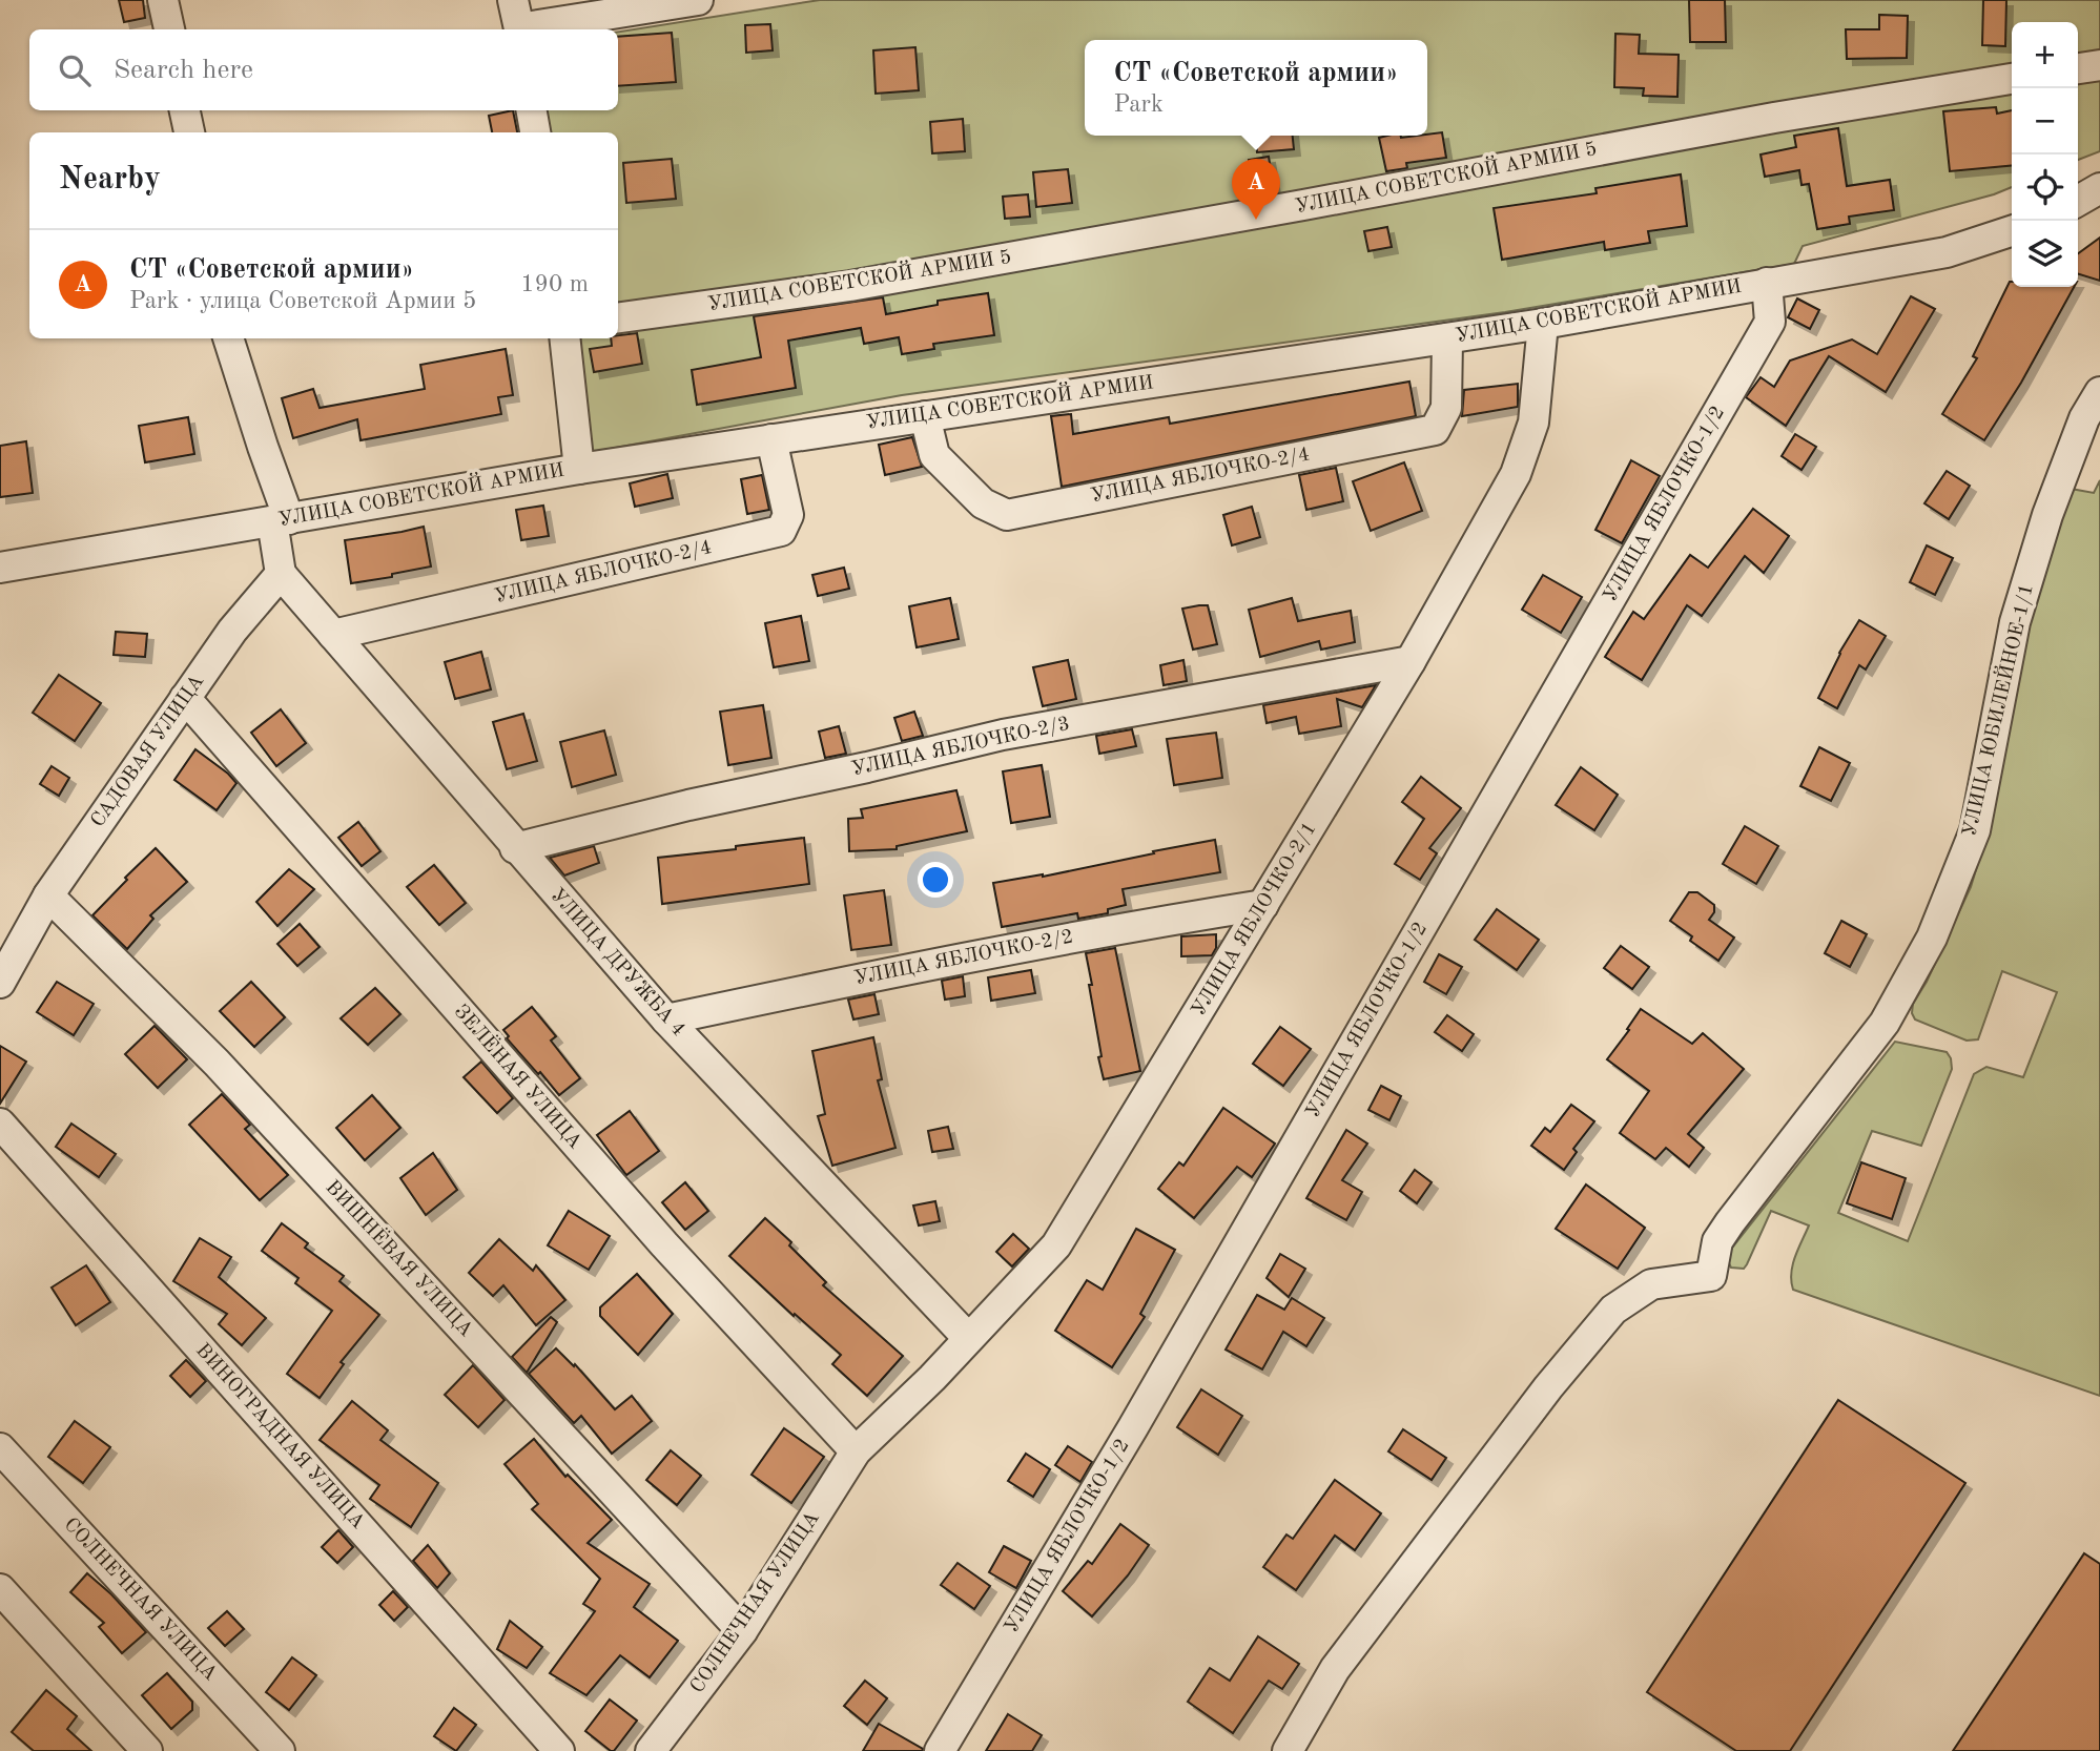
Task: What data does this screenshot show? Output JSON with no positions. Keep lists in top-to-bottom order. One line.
{"streets":{"street":["УЛИЦА СОВЕТСКОЙ АРМИИ 5","УЛИЦА СОВЕТСКОЙ АРМИИ","УЛИЦА ЯБЛОЧКО-2/4","УЛИЦА ЯБЛОЧКО-1/2","УЛИЦА ЮБИЛЕЙНОЕ-1/1","УЛИЦА ЯБЛОЧКО-2/3","САДОВАЯ УЛИЦА","УЛИЦА ЯБЛОЧКО-2/1","УЛИЦА ЯБЛОЧКО-2/2","УЛИЦА ДРУЖБА 4","ЗЕЛЁНАЯ УЛИЦА","ВИШНЁВАЯ УЛИЦА","ВИНОГРАДНАЯ УЛИЦА","СОЛНЕЧНАЯ УЛИЦА"]},"crossings":[["УЛИЦА СОВЕТСКОЙ АРМИИ","УЛИЦА ЯБЛОЧКО-2/4"],["УЛИЦА СОВЕТСКОЙ АРМИИ","УЛИЦА ЯБЛОЧКО-1/2"],["УЛИЦА СОВЕТСКОЙ АРМИИ","УЛИЦА ЯБЛОЧКО-2/1"],["УЛИЦА ЯБЛОЧКО-2/4","УЛИЦА ДРУЖБА 4"],["УЛИЦА ЯБЛОЧКО-2/3","УЛИЦА ЯБЛОЧКО-2/1"],["УЛИЦА ЯБЛОЧКО-2/3","УЛИЦА ДРУЖБА 4"],["САДОВАЯ УЛИЦА","УЛИЦА ДРУЖБА 4"],["САДОВАЯ УЛИЦА","ЗЕЛЁНАЯ УЛИЦА"],["САДОВАЯ УЛИЦА","ВИШНЁВАЯ УЛИЦА"],["УЛИЦА ЯБЛОЧКО-2/1","УЛИЦА ЯБЛОЧКО-2/2"],["УЛИЦА ЯБЛОЧКО-2/1","УЛИЦА ДРУЖБА 4"],["УЛИЦА ЯБЛОЧКО-2/1","ЗЕЛЁНАЯ УЛИЦА"],["УЛИЦА ЯБЛОЧКО-2/1","СОЛНЕЧНАЯ УЛИЦА"],["УЛИЦА ЯБЛОЧКО-2/2","УЛИЦА ДРУЖБА 4"],["ЗЕЛЁНАЯ УЛИЦА","СОЛНЕЧНАЯ УЛИЦА"],["ВИШНЁВАЯ УЛИЦА","СОЛНЕЧНАЯ УЛИЦА"]],"page":{"map_buttons":["+","−"],"search":"Search here","popup":["СТ «Советской армии»","Park"],"heading":"Nearby","pins":"A","list":[{"mark":"A","name":"СТ «Советской армии»","note":"Park · улица Советской Армии 5","value":"190 m"}]}}
